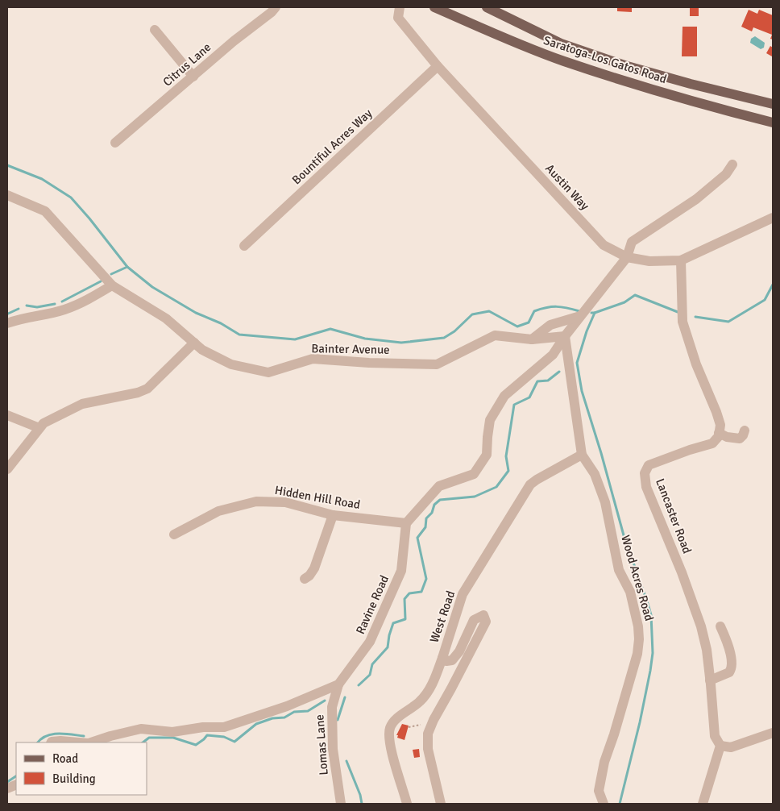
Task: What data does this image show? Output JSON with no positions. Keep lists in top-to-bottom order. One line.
{"streets":{"main road":["Saratoga-Los Gatos Road"],"street":["Citrus Lane","Bountiful Acres Way","Austin Way","Bainter Avenue","Hidden Hill Road","Lancaster Road","Wood Acres Road","Ravine Road","West Road","Lomas Lane"]},"crossings":[["Bountiful Acres Way","Austin Way"],["Bainter Avenue","Wood Acres Road"],["Hidden Hill Road","Ravine Road"],["Wood Acres Road","West Road"],["Ravine Road","Lomas Lane"]],"legend":["Road","Building"]}
